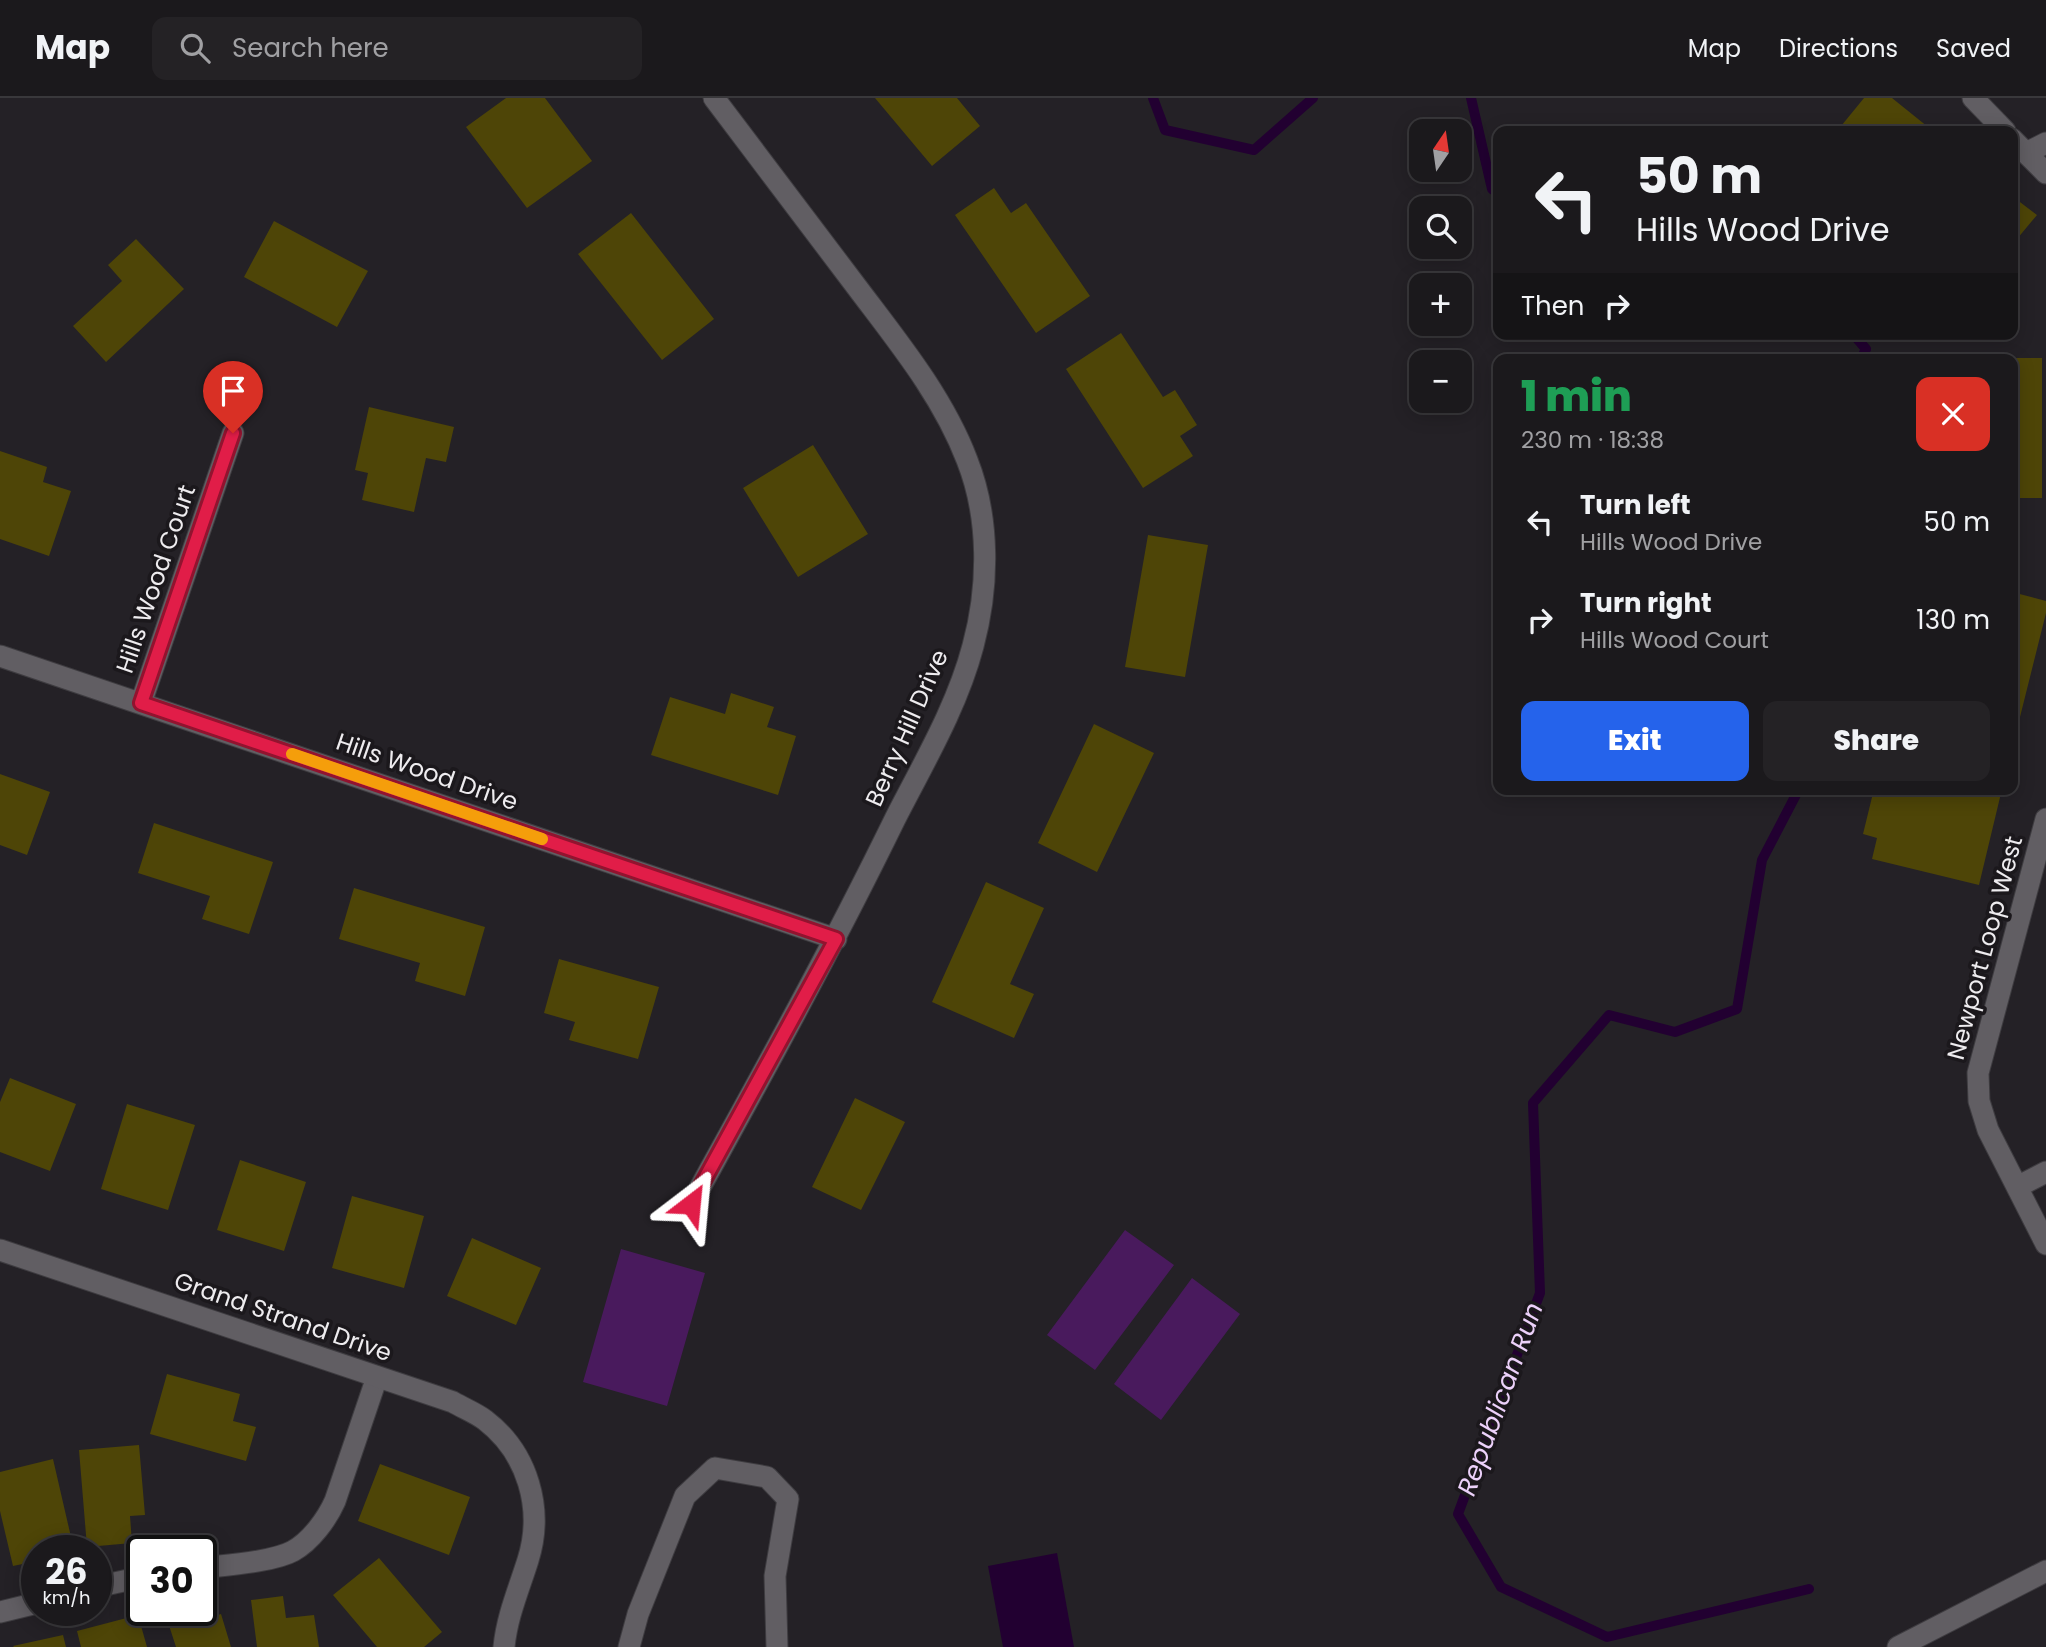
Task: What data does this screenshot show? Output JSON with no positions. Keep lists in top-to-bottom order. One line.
{"streets":{"street":["Hills Wood Court","Berry Hill Drive","Hills Wood Drive","Newport Loop West","Grand Strand Drive"]},"crossings":[["Hills Wood Court","Hills Wood Drive"],["Berry Hill Drive","Hills Wood Drive"]],"water":["Republican Run"],"north":"top","page":{"header":"Map","search":"Search here","nav":["Map","Directions","Saved"],"map_buttons":["+","−"],"turn":["50 m","Hills Wood Drive"],"then":"Then","heading":["1 min","230 m · 18:38"],"list":[{"name":"Turn left","note":"Hills Wood Drive","value":"50 m"},{"name":"Turn right","note":"Hills Wood Court","value":"130 m"}],"buttons":["Exit","Share"],"speed":"26 km/h","limit":"30"}}
